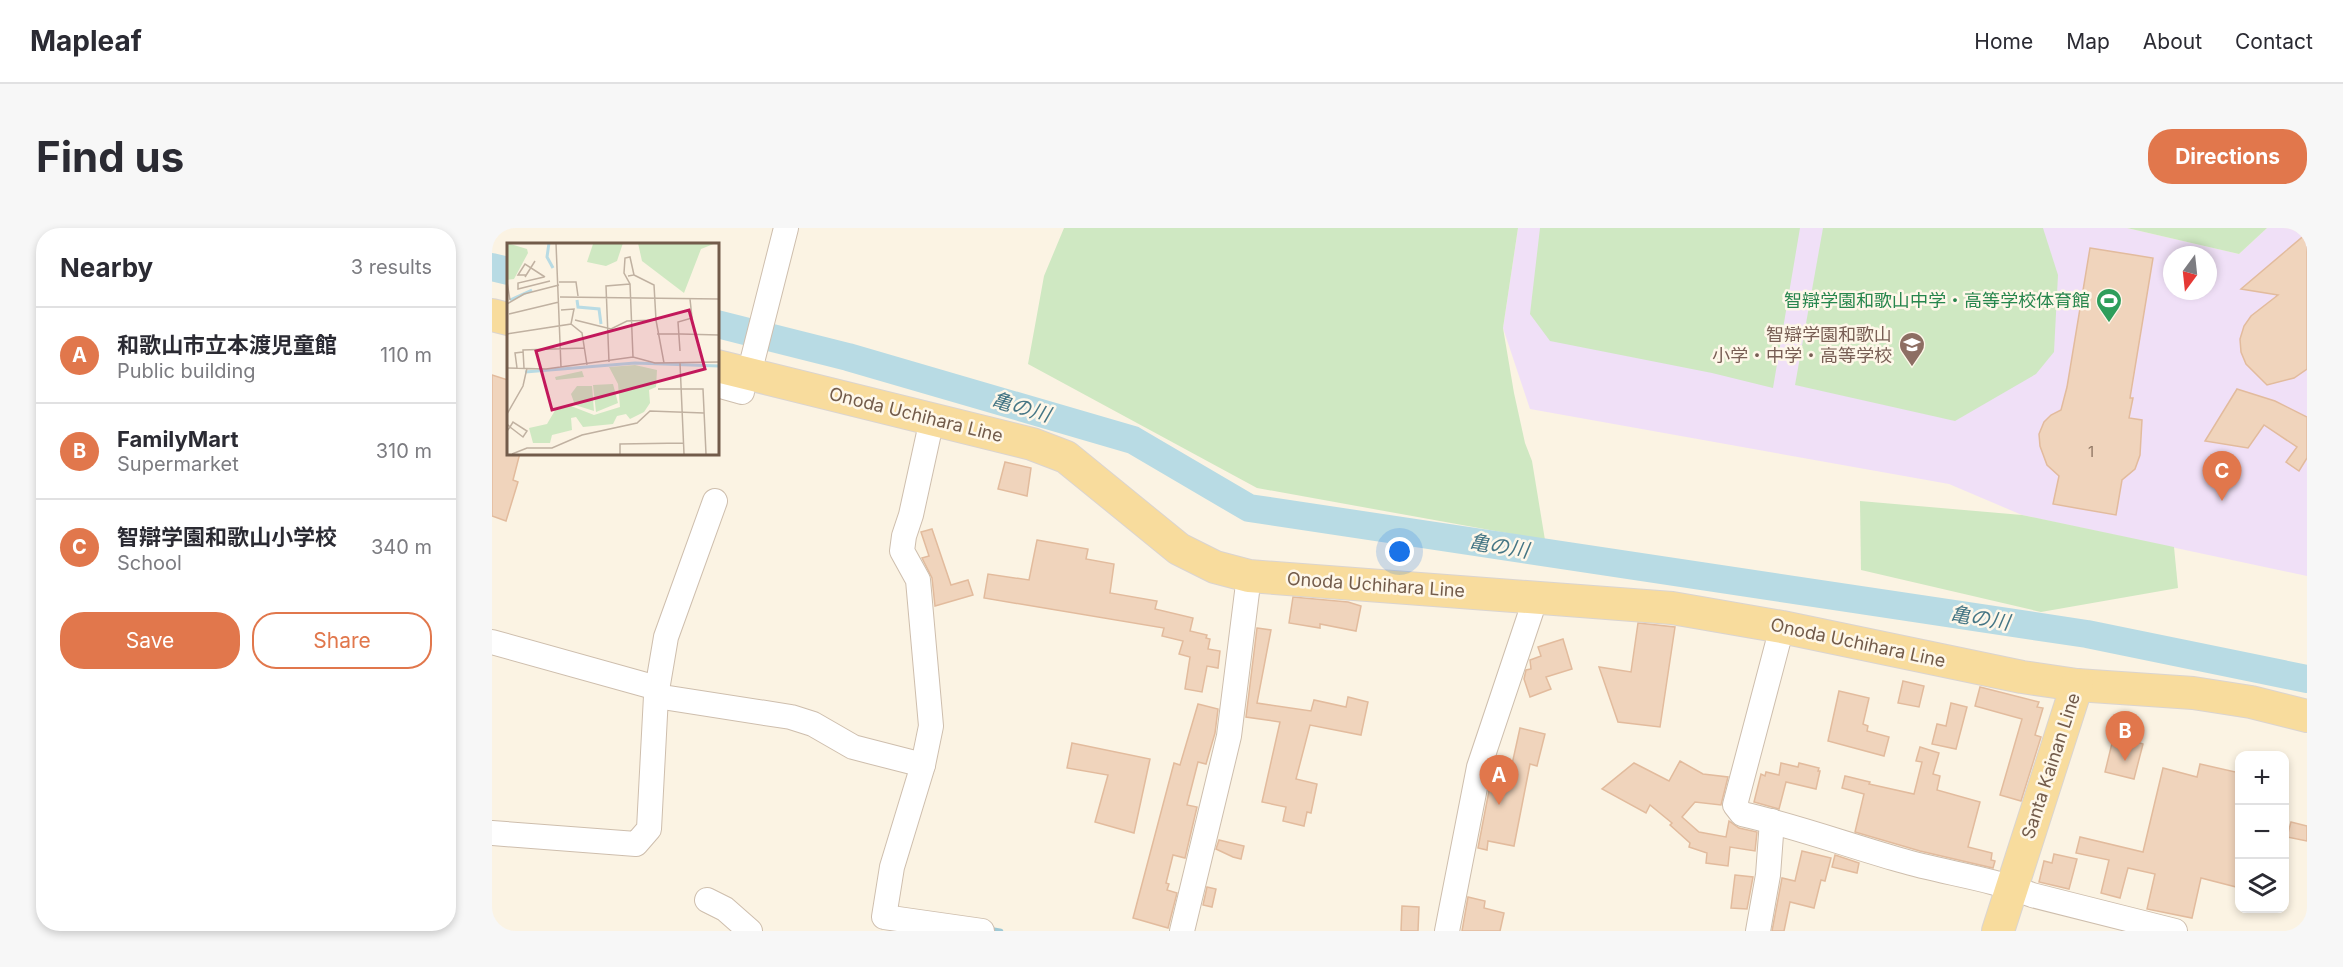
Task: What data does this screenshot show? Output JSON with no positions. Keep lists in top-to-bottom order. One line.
{"streets":{"main road":["Onoda Uchihara Line","Santa Kainan Line"]},"crossings":[["Onoda Uchihara Line","Santa Kainan Line"]],"water":["亀の川"],"places":{"sports":["智辯学園和歌山中学・高等学校体育館"],"school or university":["智辯学園和歌山 小学・中学・高等学校"]},"house_numbers":["1"],"north":"bottom","page":{"header":"Mapleaf","nav":["Home","Map","About","Contact"],"buttons":["Directions",["Save","Share"]],"title":"Find us","heading":["Nearby","3 results"],"list":[{"mark":"A","name":"和歌山市立本渡児童館","note":"Public building","value":"110 m"},{"mark":"B","name":"FamilyMart","note":"Supermarket","value":"310 m"},{"mark":"C","name":"智辯学園和歌山小学校","note":"School","value":"340 m"}],"pins":["C","B","A"],"map_buttons":["+","−"]}}
